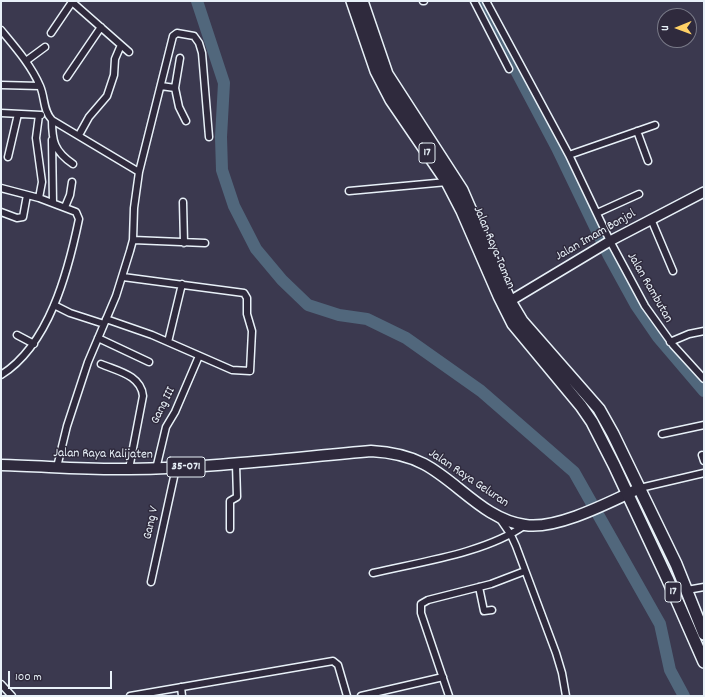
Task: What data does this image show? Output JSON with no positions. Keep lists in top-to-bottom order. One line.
{"streets":{"highway":["17","Jalan Raya Taman"],"main road":["Jalan Raya Kalijaten","35-071","Jalan Raya Geluran"],"street":["Jalan Imam Bonjol","Jalan Rambutan","Gang III","Gang V"]},"crossings":[["17","Jalan Raya Taman"],["17","Jalan Raya Geluran"],["Jalan Imam Bonjol","Jalan Raya Taman"],["Jalan Imam Bonjol","Jalan Rambutan"],["Jalan Raya Taman","Jalan Raya Geluran"],["Gang III","Jalan Raya Kalijaten"],["Jalan Raya Kalijaten","Jalan Raya Geluran"],["Jalan Raya Kalijaten","Gang V"]],"scale_bar":"100 m","north":"left"}
